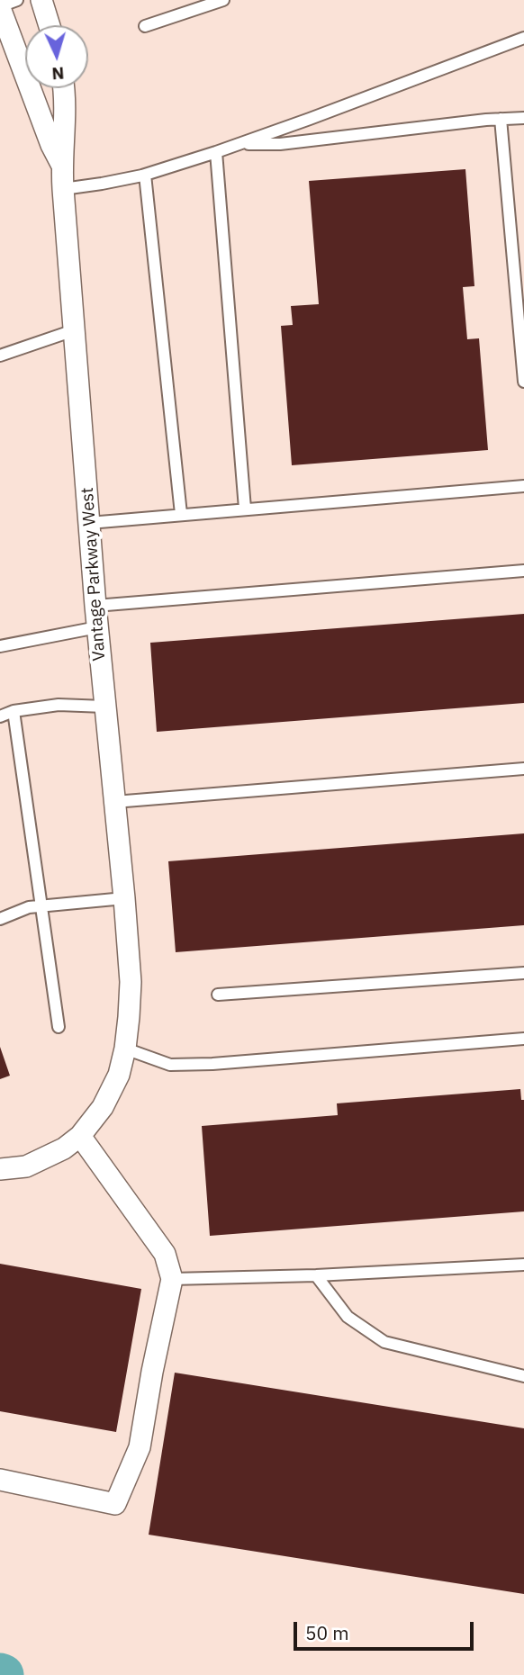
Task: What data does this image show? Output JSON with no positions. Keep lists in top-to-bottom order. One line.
{"streets":{"street":["Vantage Parkway West"]},"scale_bar":"50 m","north":"bottom"}
